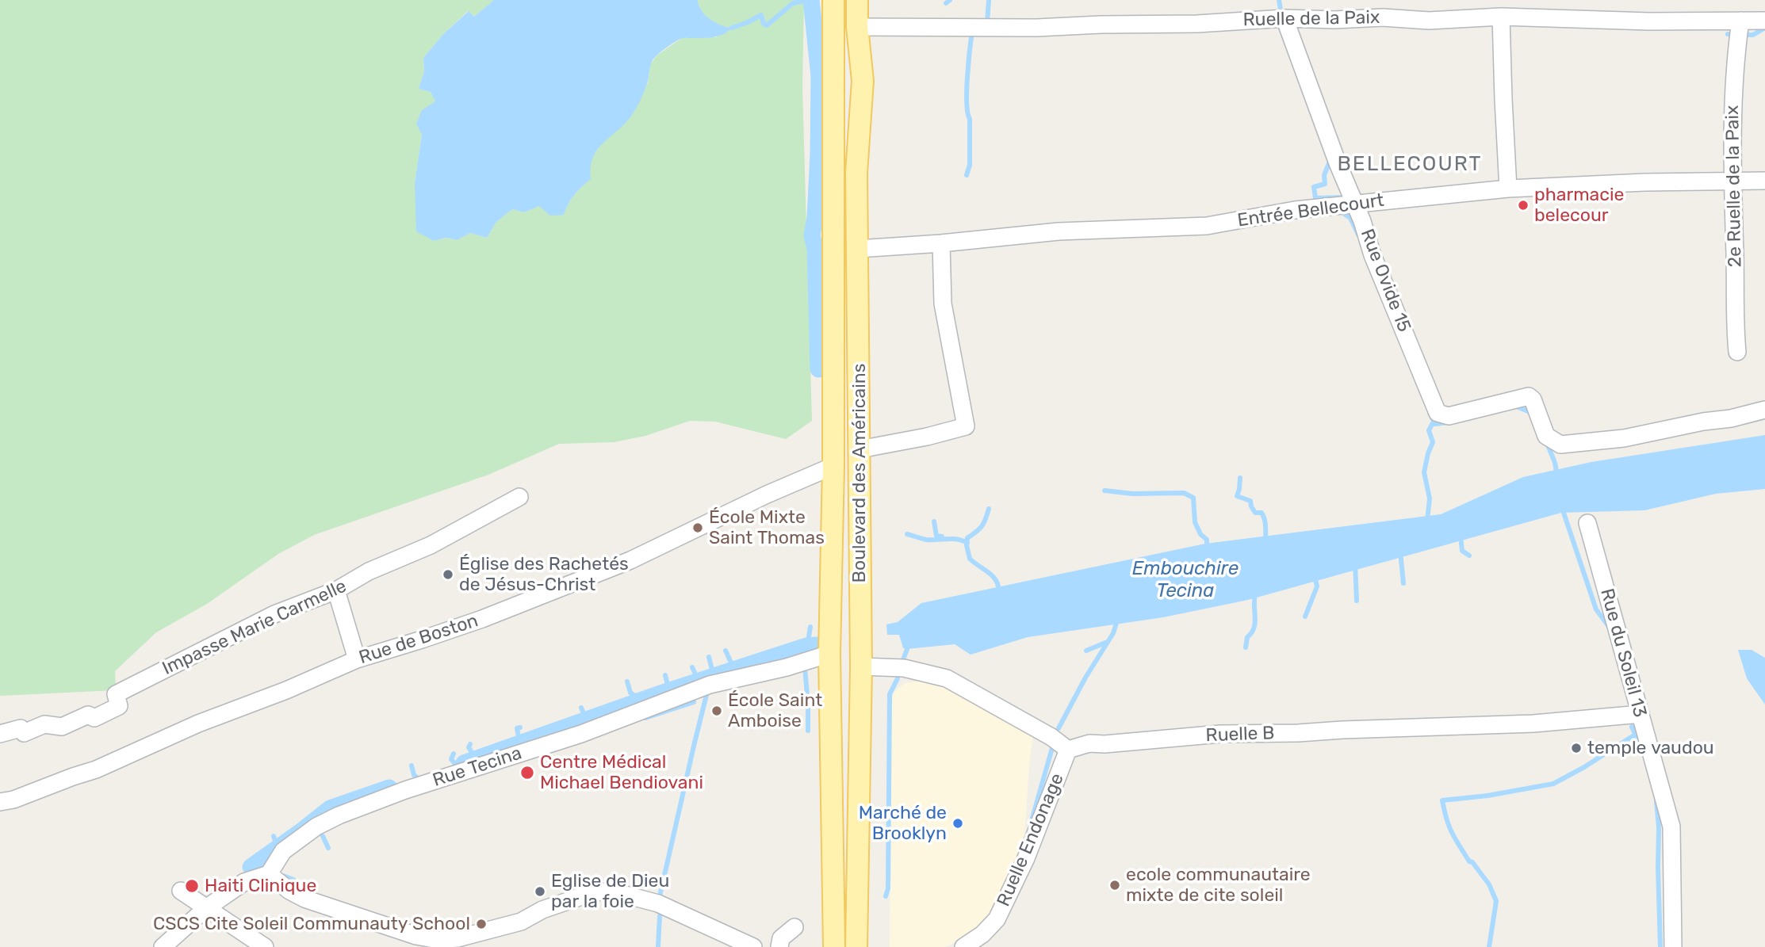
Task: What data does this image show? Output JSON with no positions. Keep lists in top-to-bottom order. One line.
{"streets":{"main road":["Boulevard des Américains"],"street":["Ruelle de la Paix","2e Ruelle de la Paix","Entrée Bellecourt","Rue Ovide 15","Impasse Marie Carmelle","Rue de Boston","Rue du Soleil 13","Ruelle B","Rue Tecina","Ruelle Endonage"]},"crossings":[["Ruelle de la Paix","2e Ruelle de la Paix"],["Ruelle de la Paix","Rue Ovide 15"],["Ruelle de la Paix","Boulevard des Américains"],["2e Ruelle de la Paix","Entrée Bellecourt"],["Entrée Bellecourt","Rue Ovide 15"],["Entrée Bellecourt","Boulevard des Américains"],["Boulevard des Américains","Rue de Boston"],["Boulevard des Américains","Rue Tecina"],["Rue du Soleil 13","Ruelle B"],["Ruelle B","Ruelle Endonage"]],"districts":["BELLECOURT"],"water":["Embouchire Tecina"],"places":["pharmacie belecour","École Mixte Saint Thomas","Église des Rachetés de Jésus-Christ","École Saint Amboise","temple vaudou","Centre Médical Michael Bendiovani","Marché de Brooklyn","ecole communautaire mixte de cite soleil","Haiti Clinique","Eglise de Dieu par la foie","CSCS Cite Soleil Communauty School"]}
